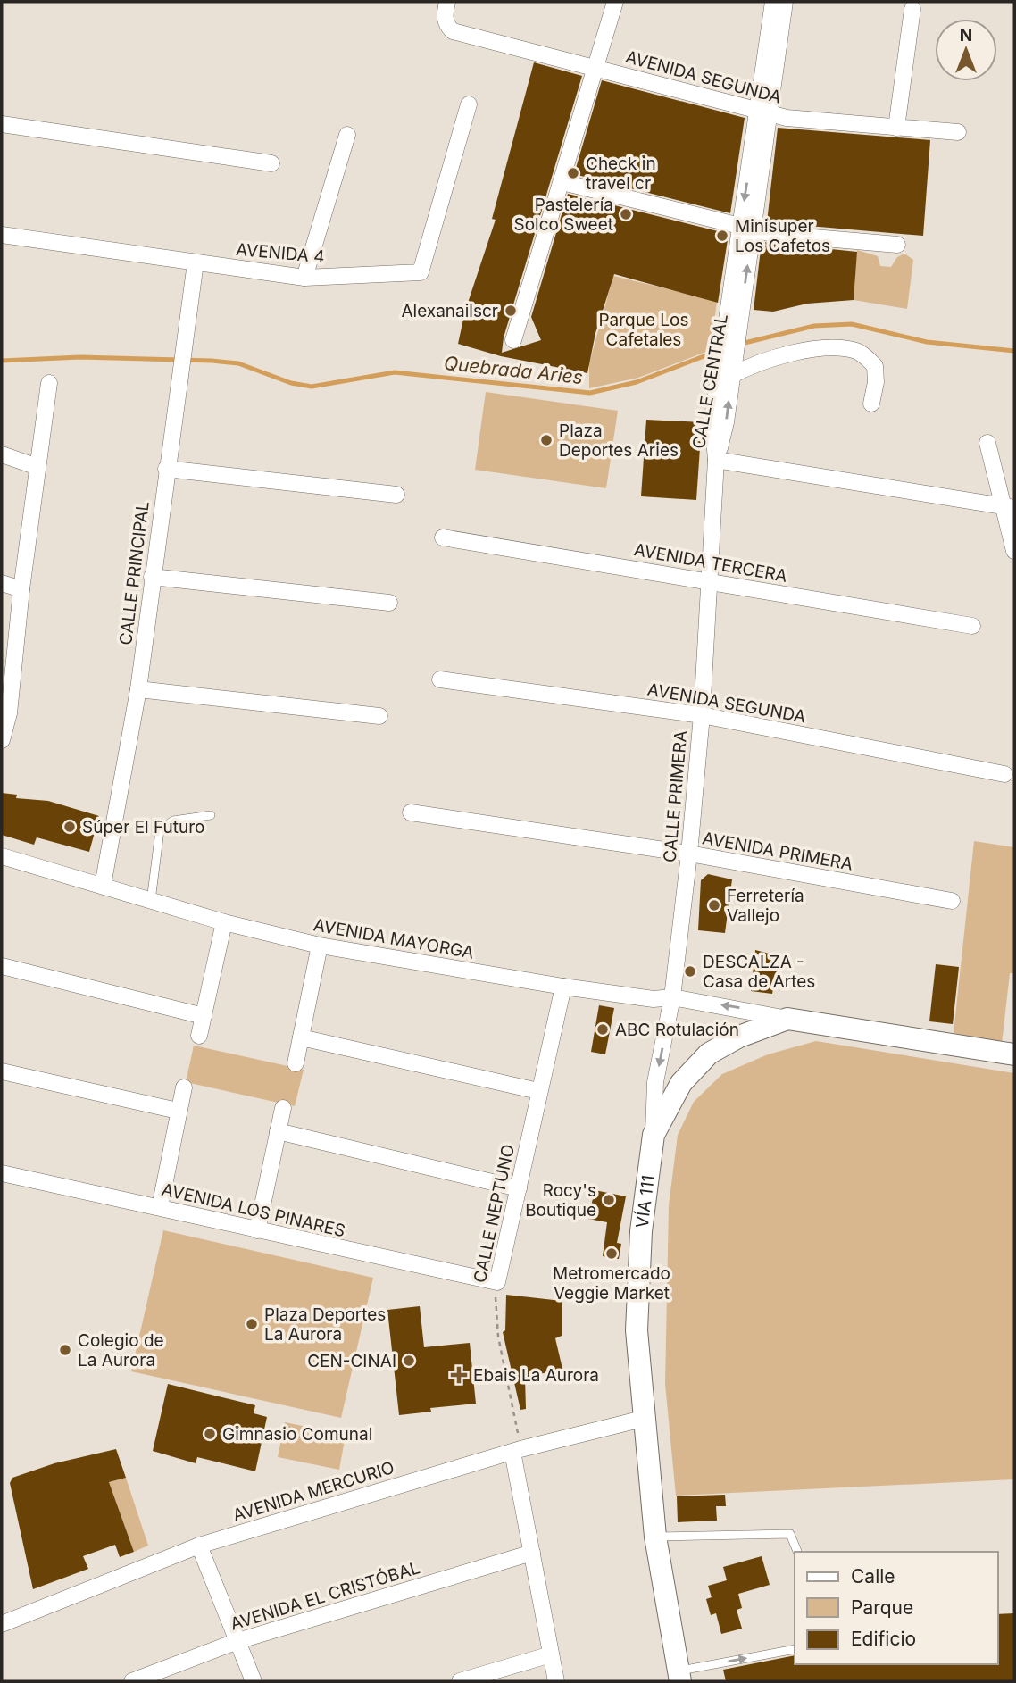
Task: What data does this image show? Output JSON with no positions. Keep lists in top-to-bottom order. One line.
{"streets":{"main road":["VÍA 111"],"street":["AVENIDA SEGUNDA","AVENIDA 4","CALLE CENTRAL","AVENIDA TERCERA","CALLE PRINCIPAL","CALLE PRIMERA","AVENIDA PRIMERA","AVENIDA MAYORGA","AVENIDA LOS PINARES","CALLE NEPTUNO","AVENIDA MERCURIO","AVENIDA EL CRISTÓBAL"]},"crossings":[["AVENIDA SEGUNDA","CALLE CENTRAL"],["AVENIDA SEGUNDA","CALLE PRIMERA"],["AVENIDA 4","CALLE PRINCIPAL"],["CALLE CENTRAL","CALLE PRIMERA"],["AVENIDA TERCERA","CALLE PRIMERA"],["CALLE PRINCIPAL","AVENIDA MAYORGA"],["CALLE PRIMERA","AVENIDA PRIMERA"],["CALLE PRIMERA","AVENIDA MAYORGA"],["CALLE PRIMERA","VÍA 111"],["AVENIDA MAYORGA","VÍA 111"],["AVENIDA MAYORGA","CALLE NEPTUNO"],["VÍA 111","AVENIDA MERCURIO"],["AVENIDA LOS PINARES","CALLE NEPTUNO"],["CALLE NEPTUNO","AVENIDA MERCURIO"]],"water":["Quebrada Aries"],"parks":["Parque Los Cafetales"],"places":{"other":["Check in travel cr","Pastelería Solco Sweet","Minisuper Los Cafetos","Alexanailscr","Plaza Deportes Aries","Súper El Futuro","Ferretería Vallejo","DESCALZA - Casa de Artes","ABC Rotulación","Rocy's Boutique","Metromercado Veggie Market","Plaza Deportes La Aurora","Colegio de La Aurora","CEN-CINAI","Gimnasio Comunal"],"health":["Ebais La Aurora"]},"legend":["Calle","Parque","Edificio"],"north":"top"}
